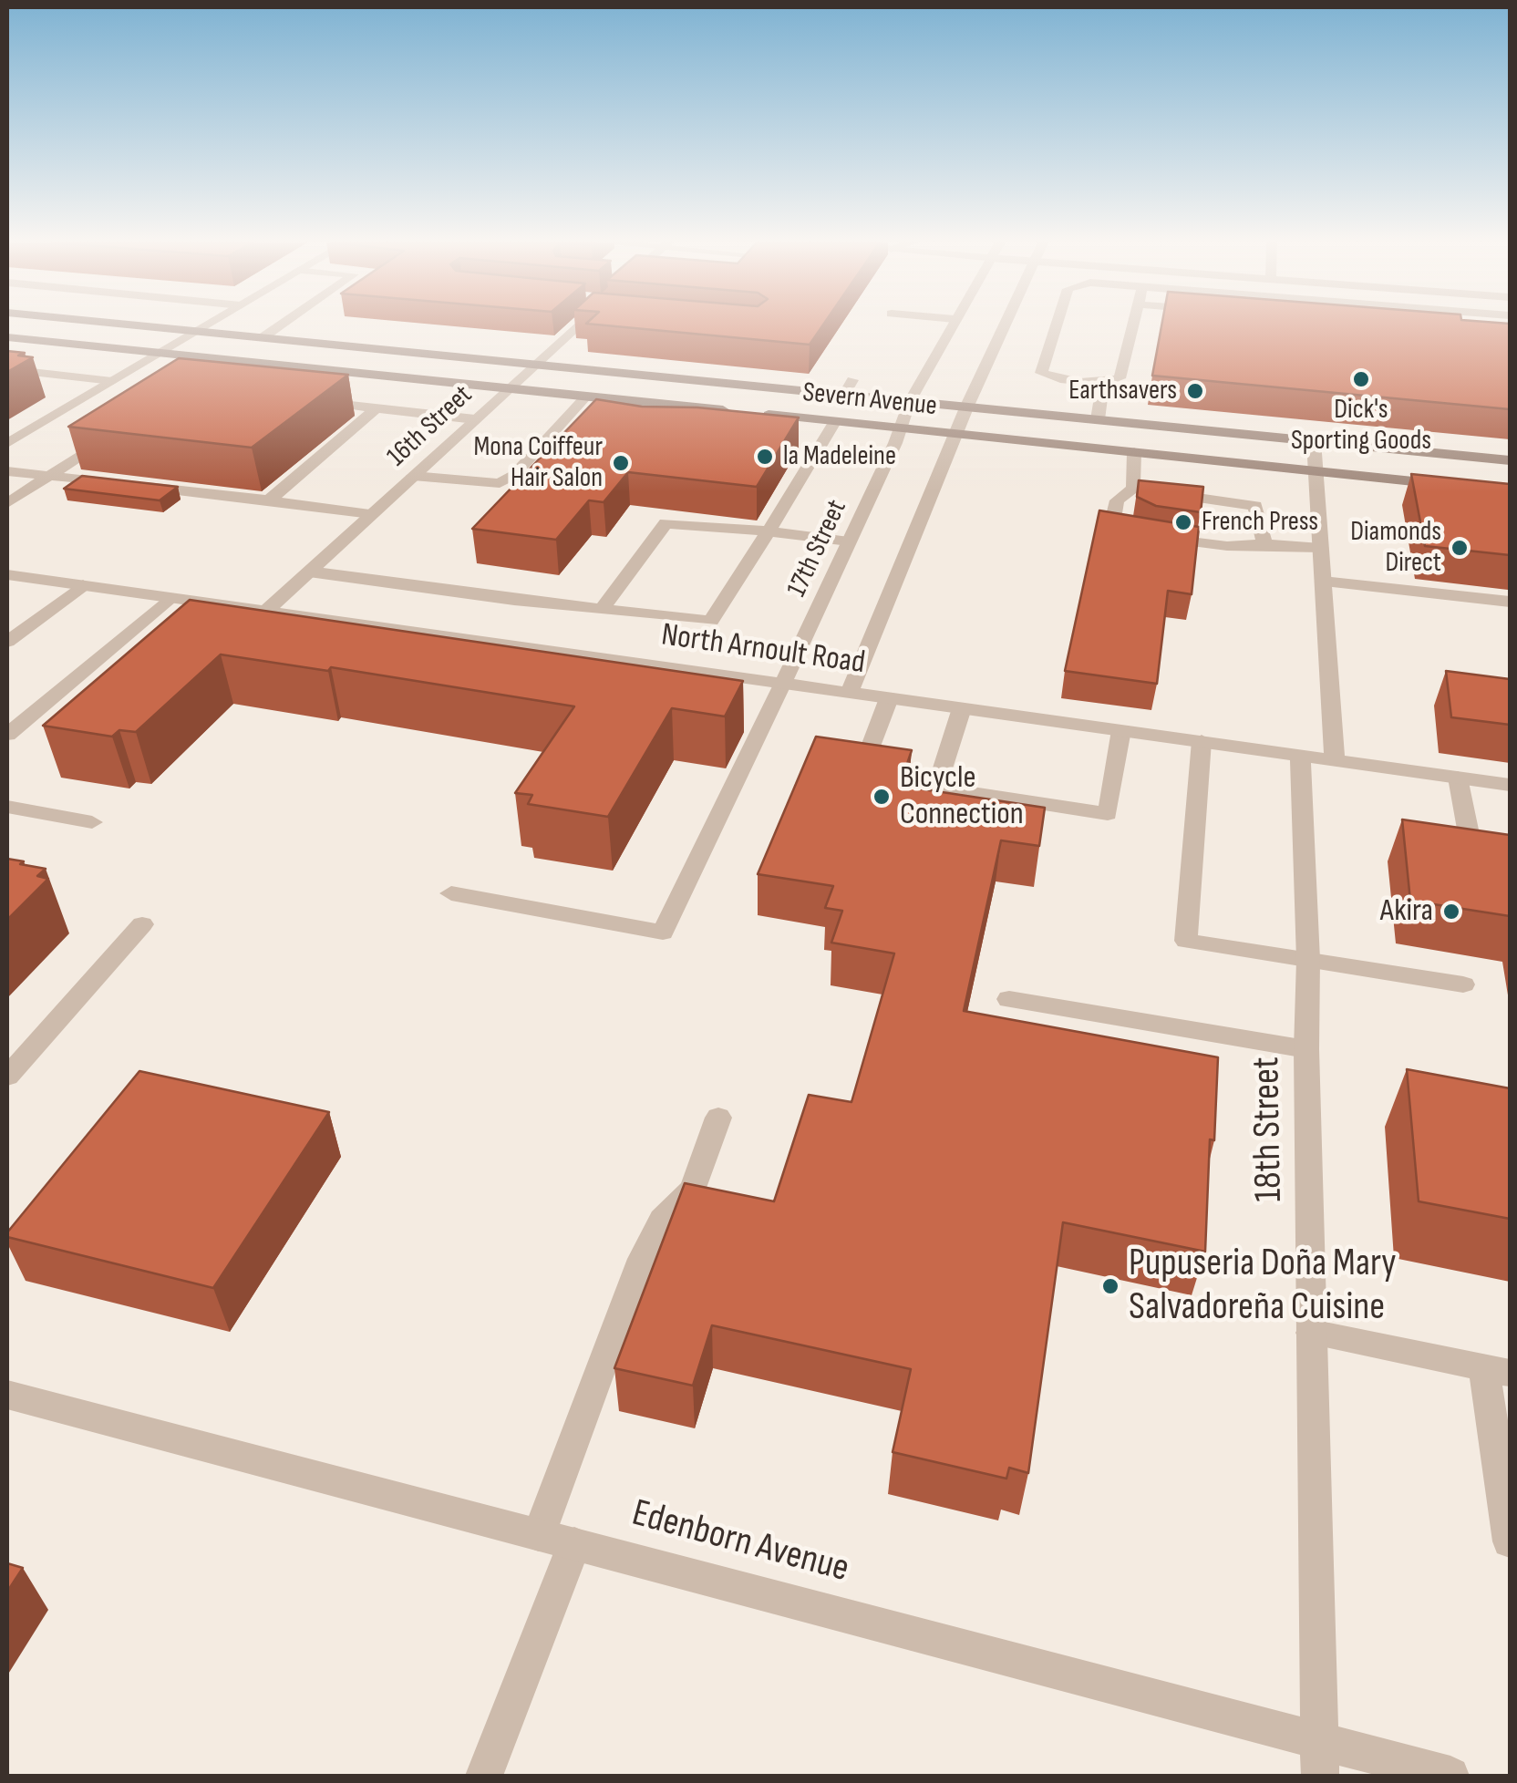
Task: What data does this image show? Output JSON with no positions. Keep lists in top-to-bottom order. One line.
{"streets":{"street":["Severn Avenue","16th Street","17th Street","North Arnoult Road","18th Street","Edenborn Avenue"]},"crossings":[["Severn Avenue","16th Street"],["Severn Avenue","17th Street"],["16th Street","North Arnoult Road"],["17th Street","North Arnoult Road"],["North Arnoult Road","18th Street"],["18th Street","Edenborn Avenue"]],"places":["Dick's Sporting Goods","Earthsavers","la Madeleine","Mona Coiffeur Hair Salon","French Press","Diamonds Direct","Bicycle Connection","Akira","Pupuseria Doña Mary Salvadoreña Cuisine"]}
